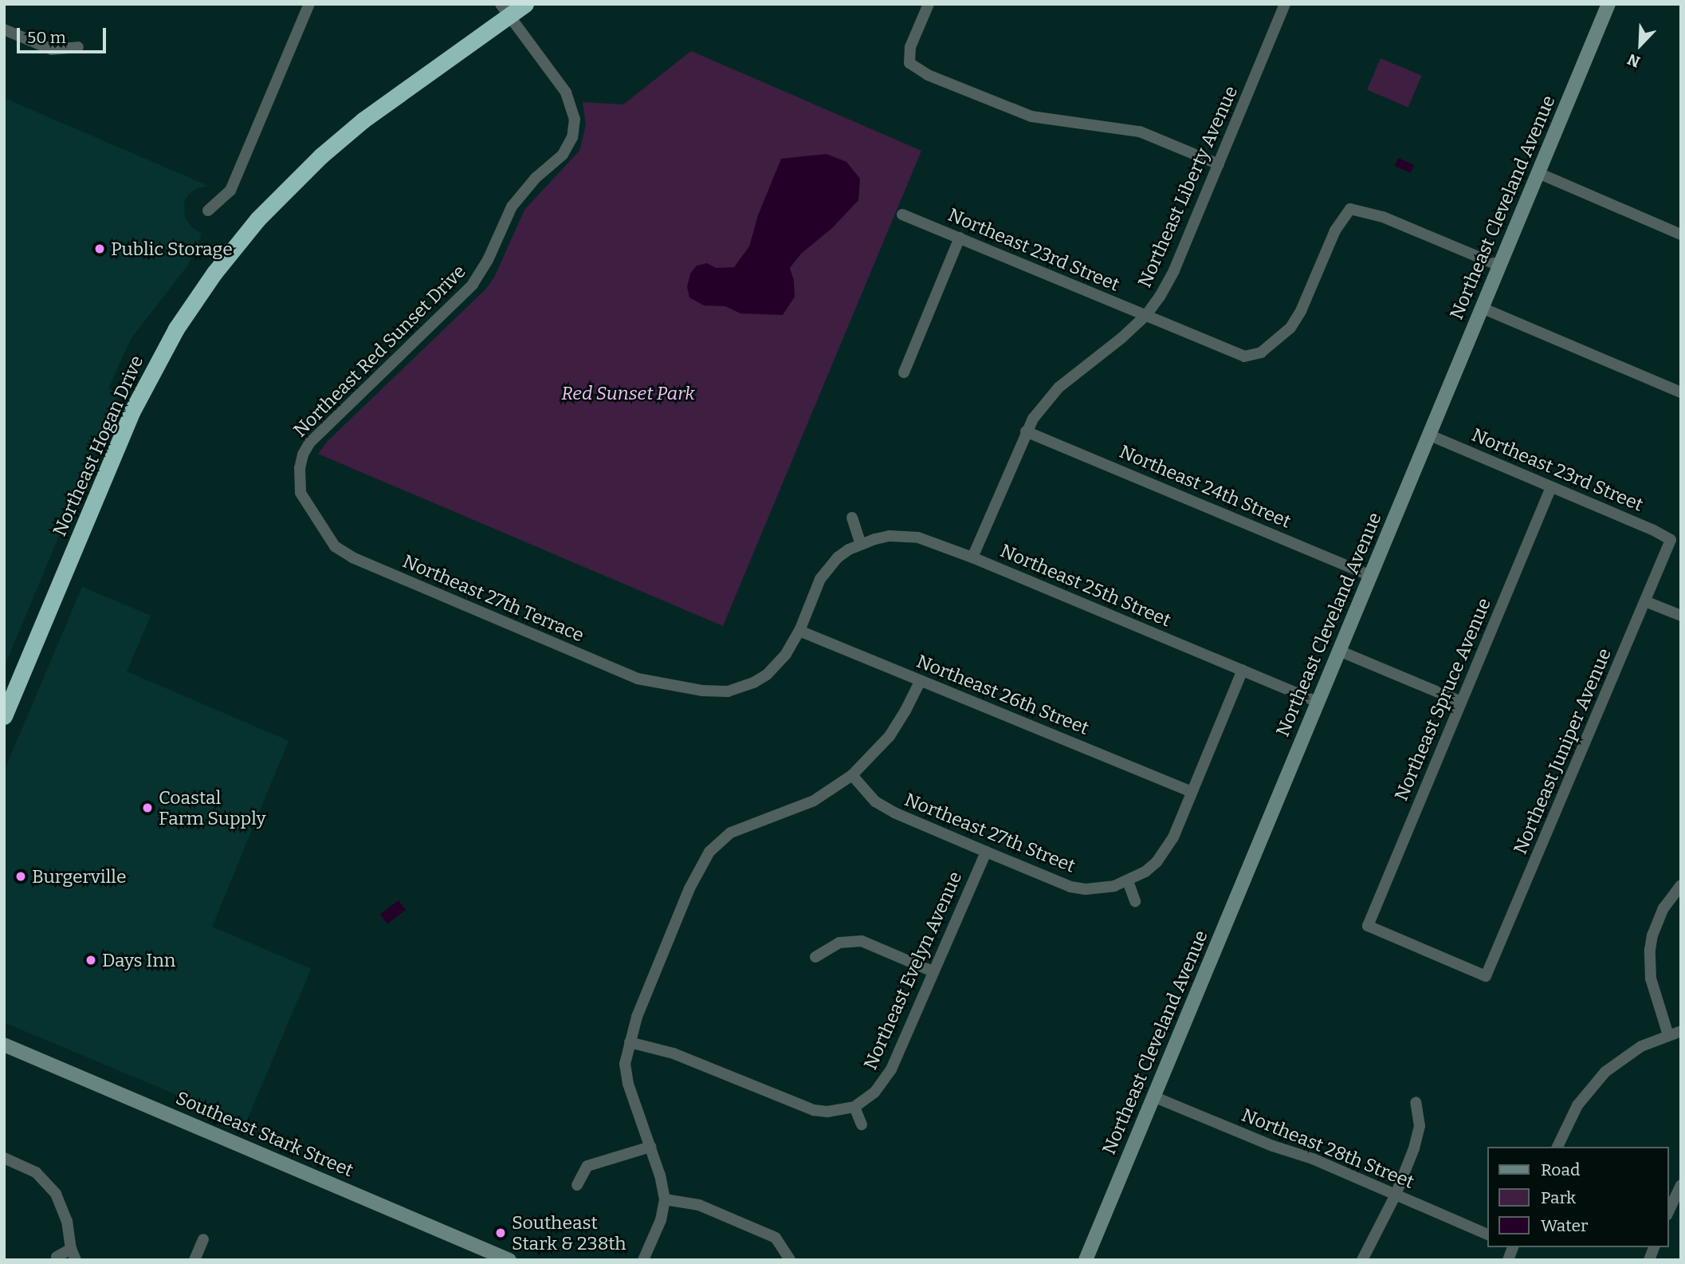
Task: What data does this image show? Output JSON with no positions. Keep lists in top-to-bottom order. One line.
{"streets":{"highway":["Northeast Hogan Drive"],"street":["Northeast Liberty Avenue","Northeast Cleveland Avenue","Northeast 23rd Street","Northeast Red Sunset Drive","Northeast 24th Street","Northeast 25th Street","Northeast 27th Terrace","Northeast 26th Street","Northeast Spruce Avenue","Northeast Juniper Avenue","Northeast 27th Street","Northeast Evelyn Avenue","Southeast Stark Street","Northeast 28th Street"]},"crossings":[["Northeast Liberty Avenue","Northeast 23rd Street"],["Northeast Liberty Avenue","Northeast 24th Street"],["Northeast Liberty Avenue","Northeast 25th Street"],["Northeast Cleveland Avenue","Northeast 23rd Street"],["Northeast Cleveland Avenue","Northeast 24th Street"],["Northeast Cleveland Avenue","Northeast 25th Street"],["Northeast Cleveland Avenue","Northeast 28th Street"],["Northeast 23rd Street","Northeast Spruce Avenue"],["Northeast 23rd Street","Northeast Juniper Avenue"],["Northeast Red Sunset Drive","Northeast Hogan Drive"],["Northeast Red Sunset Drive","Northeast 27th Terrace"],["Northeast 25th Street","Northeast 27th Terrace"],["Northeast 25th Street","Northeast 26th Street"],["Northeast 25th Street","Northeast 27th Street"],["Northeast 27th Terrace","Northeast 26th Street"],["Northeast 26th Street","Northeast 27th Street"],["Northeast Spruce Avenue","Northeast Juniper Avenue"],["Northeast 27th Street","Northeast Evelyn Avenue"]],"parks":["Red Sunset Park"],"places":["Public Storage","Coastal Farm Supply","Burgerville","Days Inn","Southeast Stark & 238th"],"legend":["Road","Park","Water"],"scale_bar":"50 m","north":"bottom left"}
